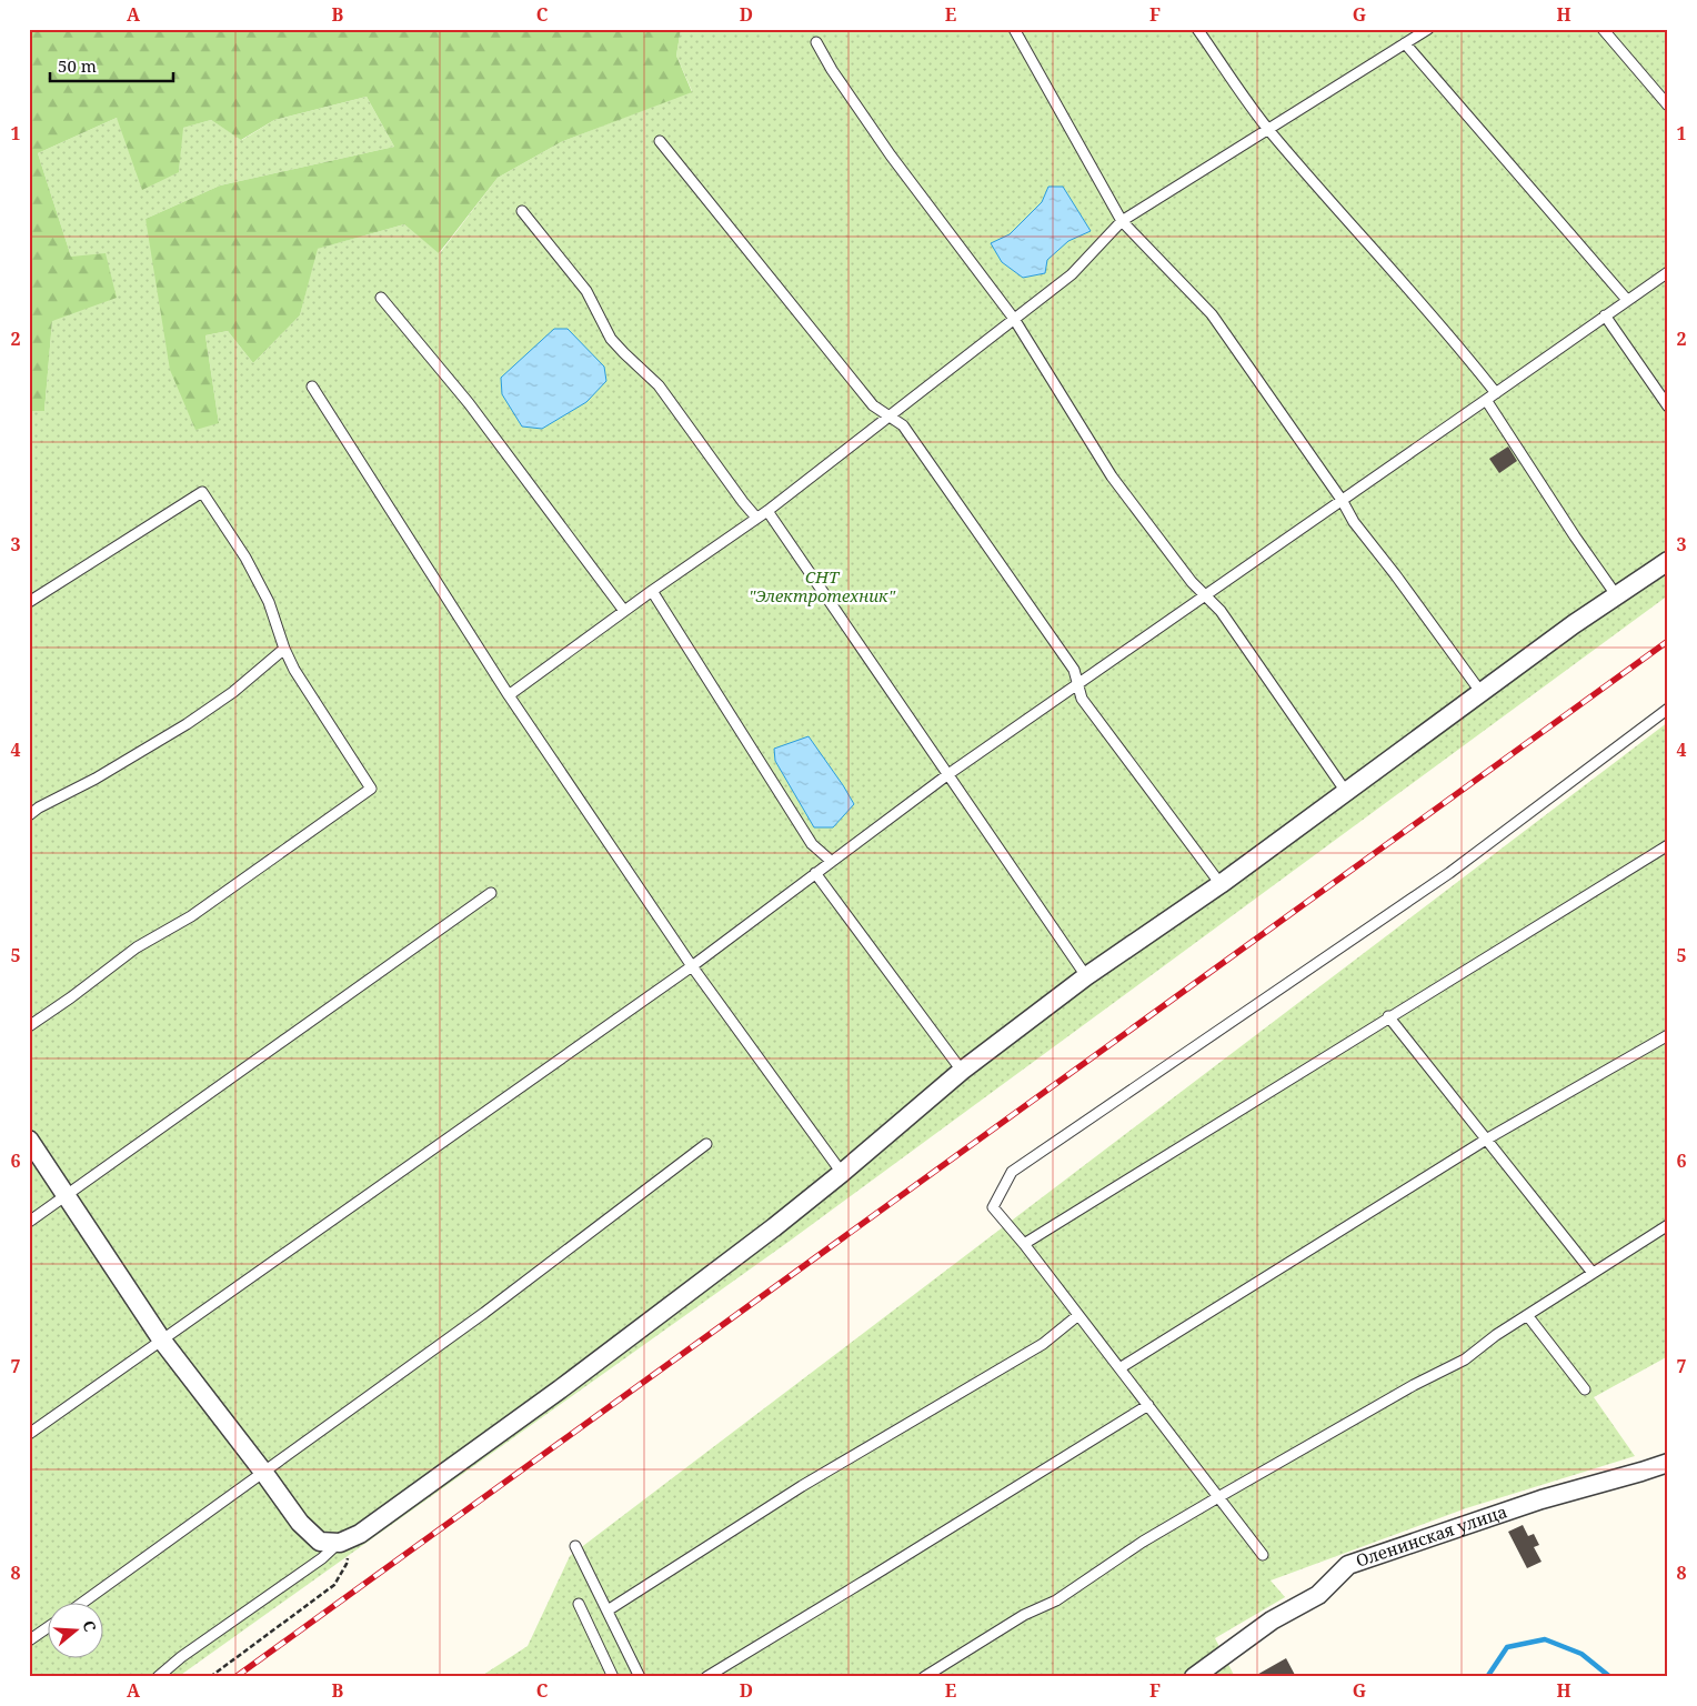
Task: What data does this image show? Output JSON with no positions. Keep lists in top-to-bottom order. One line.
{"streets":{"street":["Оленинская улица"]},"parks":["СНТ \"Электротехник\""],"scale_bar":"50 m","north":"right","grid":{"columns":["A","B","C","D","E","F","G","H"],"rows":["1","2","3","4","5","6","7","8"]}}
